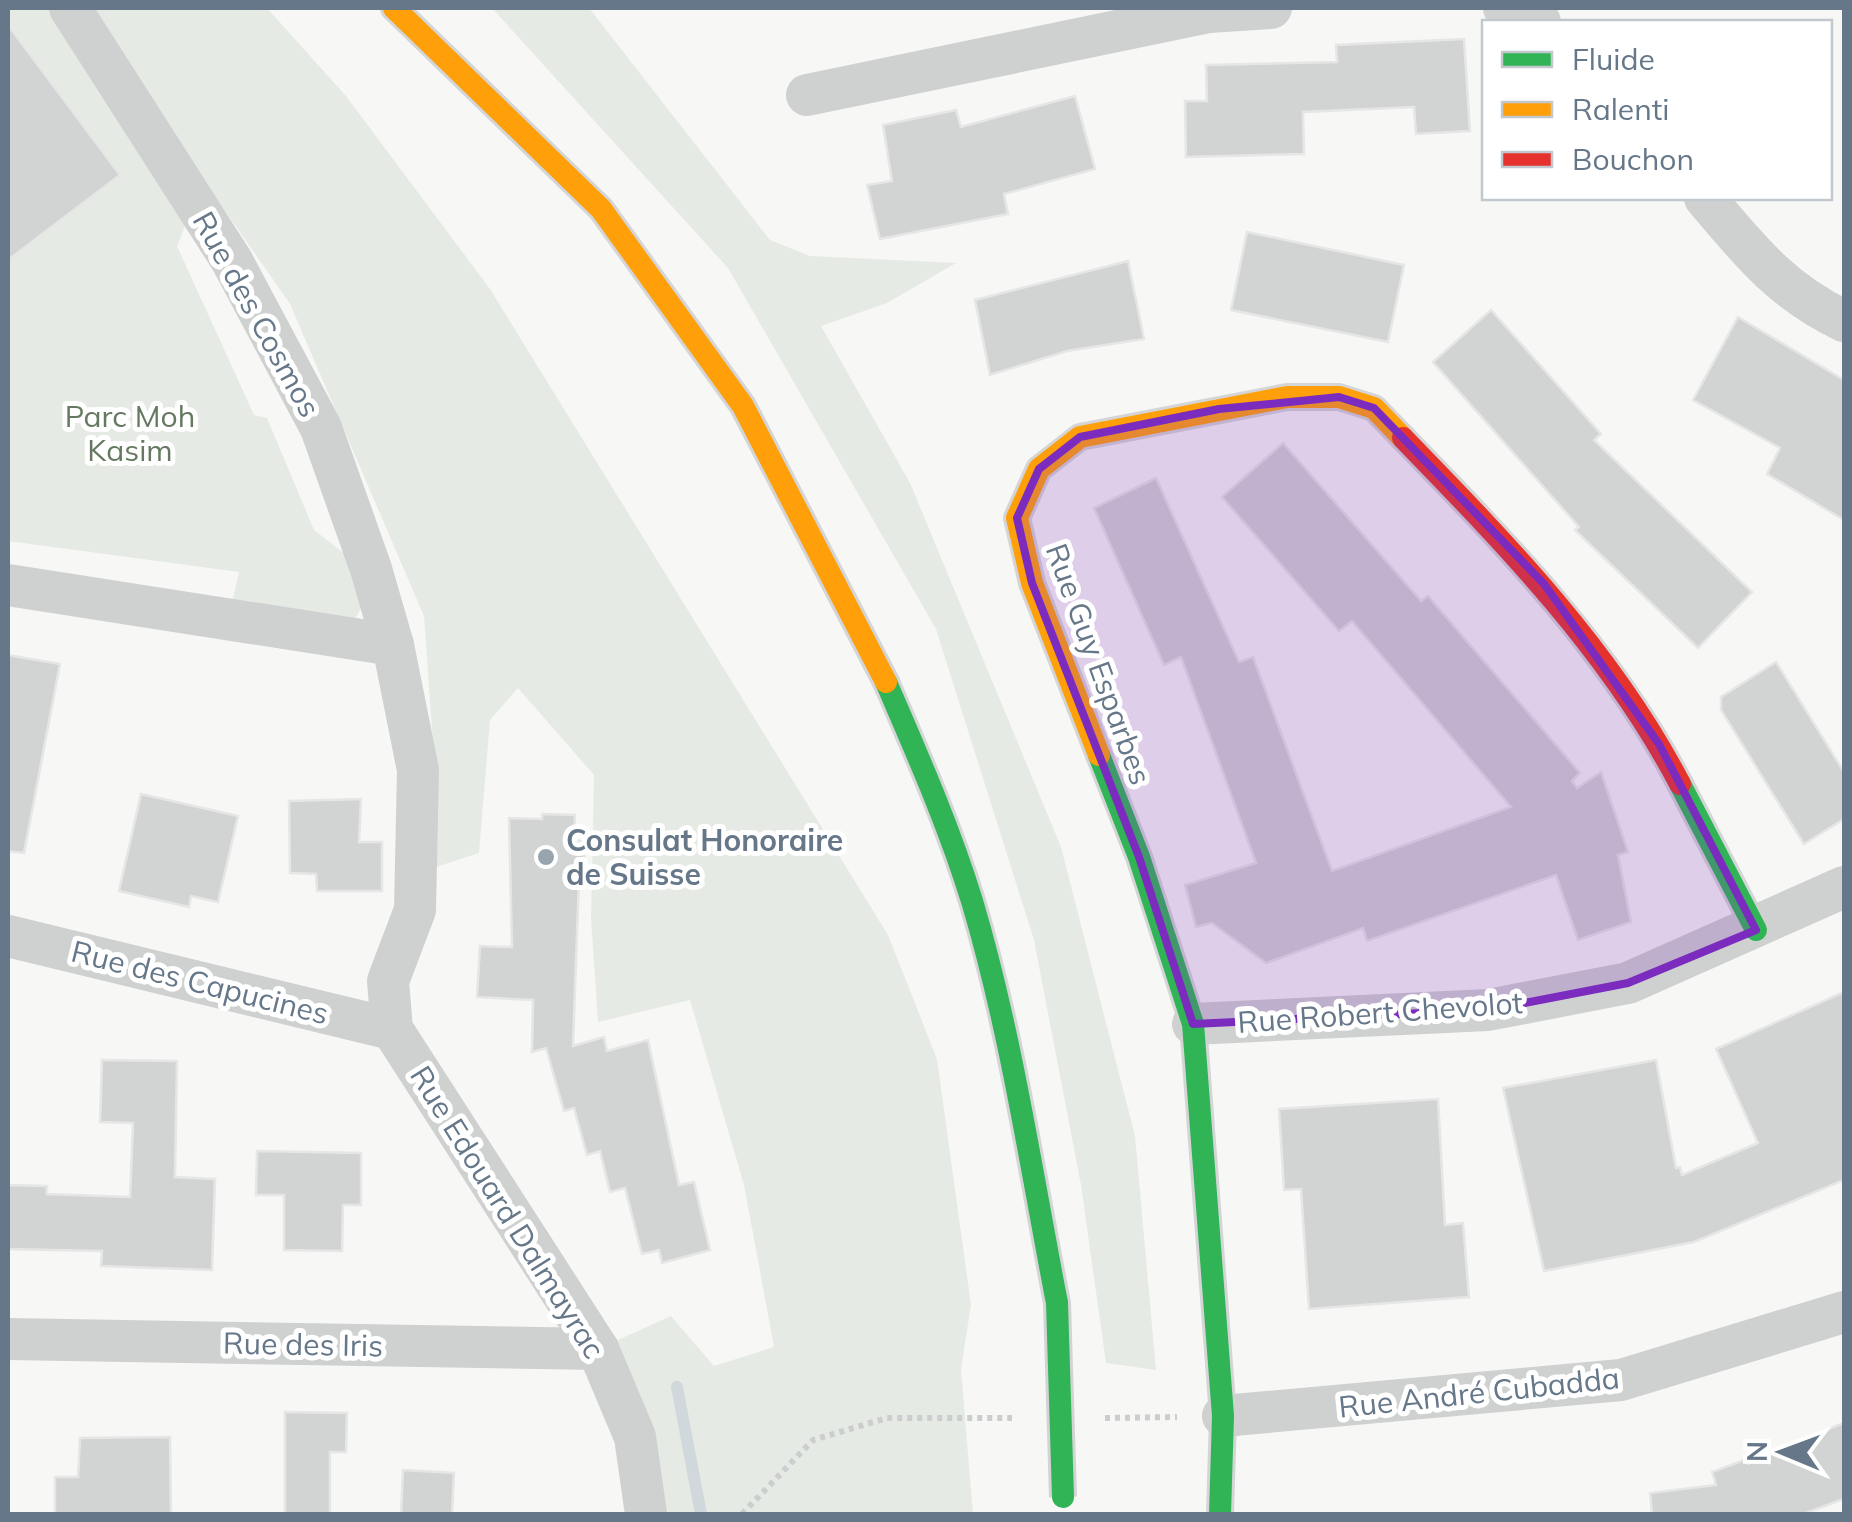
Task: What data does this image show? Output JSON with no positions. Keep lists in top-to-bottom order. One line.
{"streets":{"street":["Rue des Cosmos","Rue Guy Esparbes","Rue des Capucines","Rue Robert Chevolot","Rue Edouard Dalmayrac","Rue des Iris","Rue André Cubadda"]},"crossings":[["Rue des Cosmos","Rue des Capucines"],["Rue des Cosmos","Rue Edouard Dalmayrac"],["Rue Guy Esparbes","Rue Robert Chevolot"],["Rue Guy Esparbes","Rue André Cubadda"],["Rue des Capucines","Rue Edouard Dalmayrac"],["Rue Edouard Dalmayrac","Rue des Iris"]],"parks":["Parc Moh Kasim"],"places":["Consulat Honoraire de Suisse"],"legend":["Fluide","Ralenti","Bouchon"],"north":"left"}
